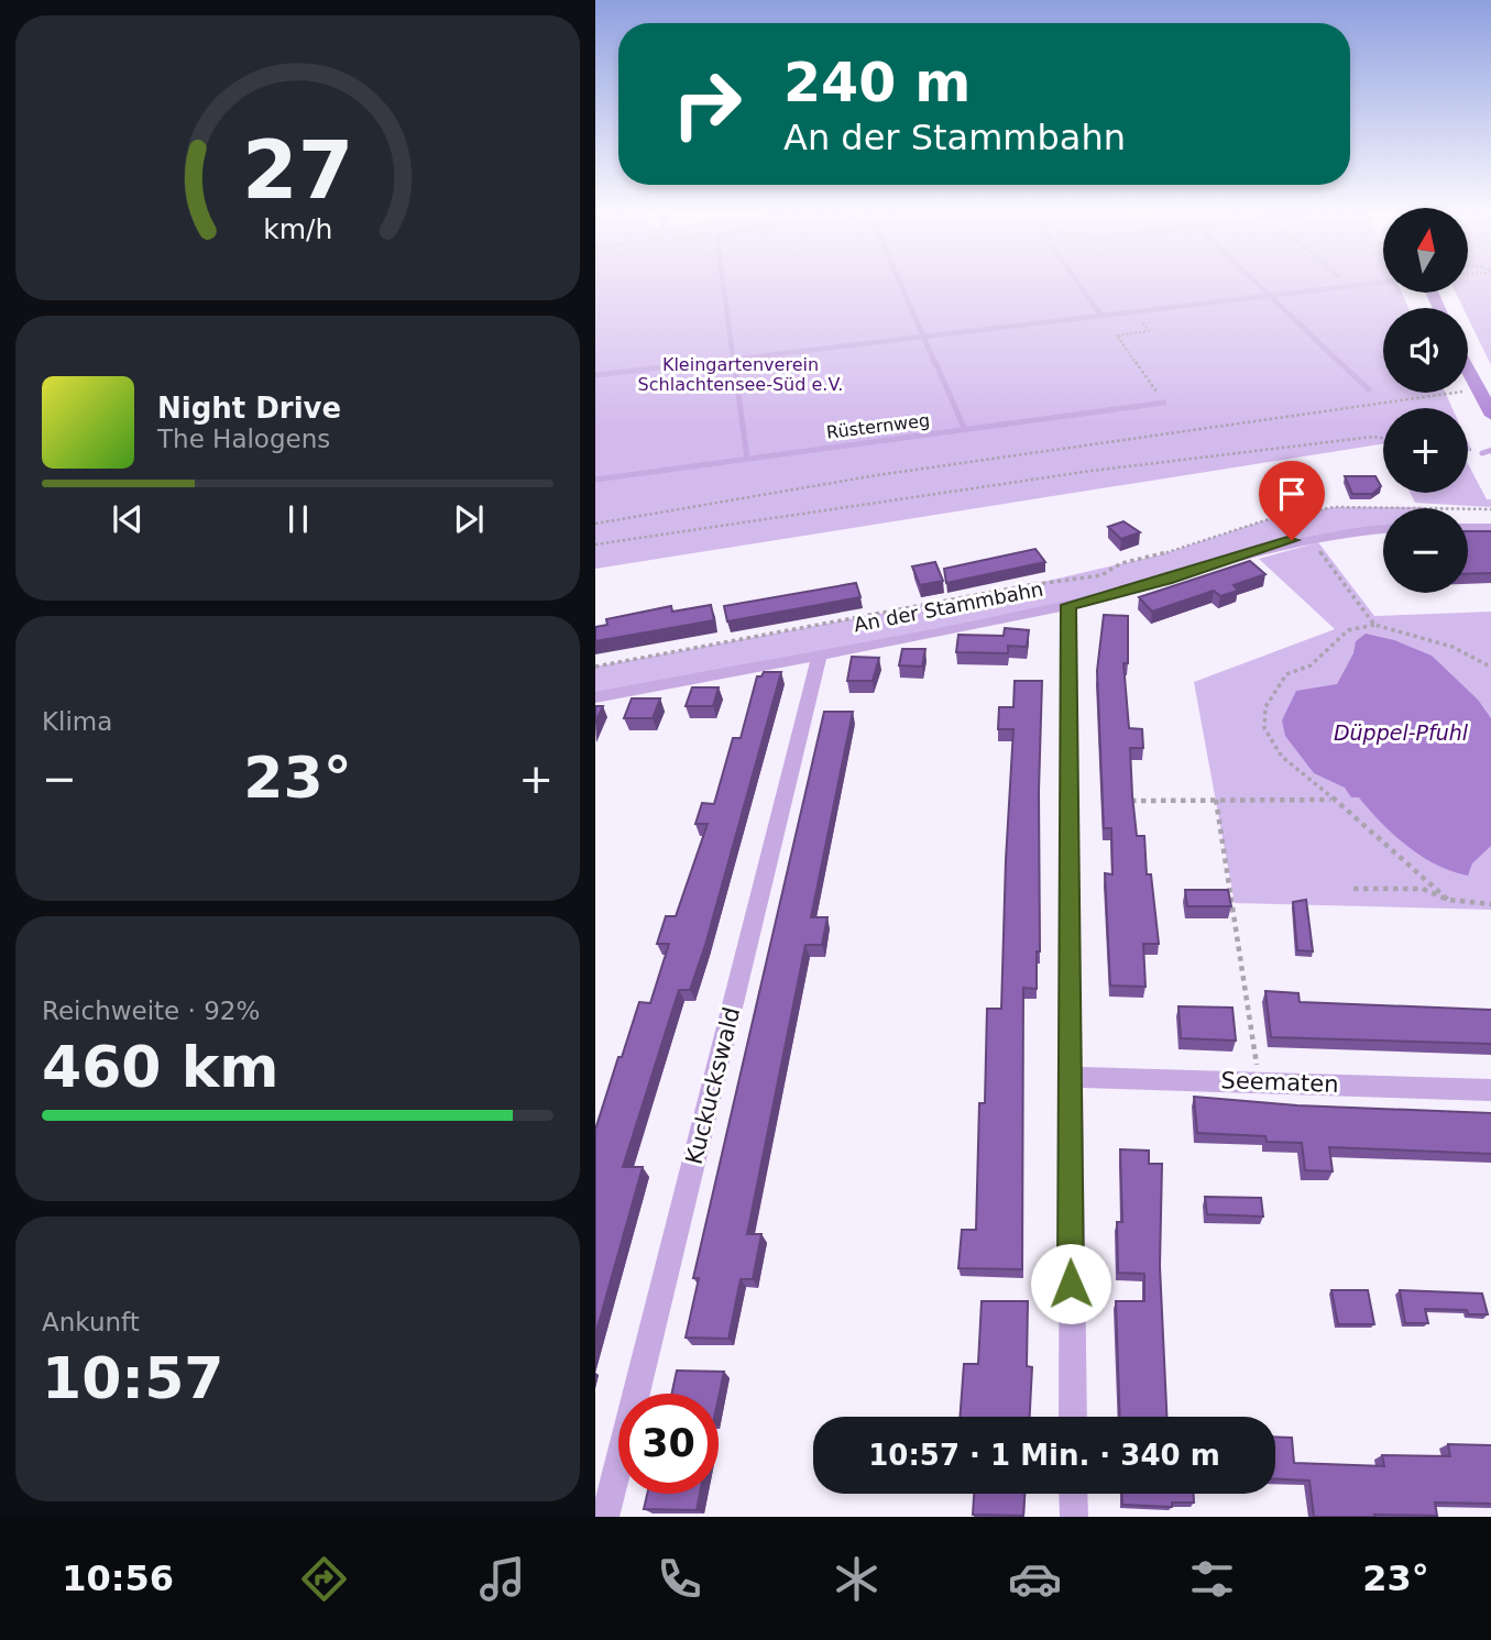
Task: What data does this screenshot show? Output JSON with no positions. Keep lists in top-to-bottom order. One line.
{"streets":{"street":["An der Stammbahn","Seematen","Kuckuckswald"],"lane":["Rüsternweg"]},"crossings":[["An der Stammbahn","Kuckuckswald"]],"water":["Düppel-Pfuhl"],"parks":["Kleingartenverein Schlachtensee-Süd e.V."],"north":"top","page":{"turn":["240 m","An der Stammbahn"],"map_buttons":["+","−"],"song":["Night Drive","The Halogens"],"tile":["Klima",["Reichweite · 92%","460 km"],["Ankunft","10:57"]],"heat":["−","23°","+"],"limit":"30","trip":"10:57 · 1 Min. · 340 m","tabs":["10:56","23°"],"gauge":["27","km/h"]}}
